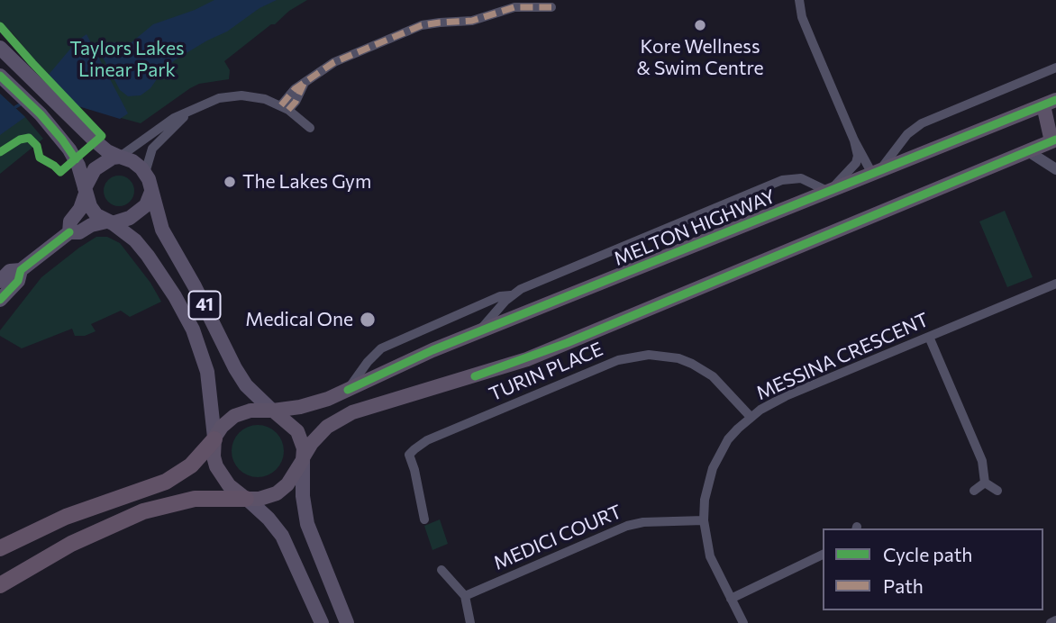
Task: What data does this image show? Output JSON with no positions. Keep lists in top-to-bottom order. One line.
{"streets":{"highway":["MELTON HIGHWAY","41"],"street":["MESSINA CRESCENT","TURIN PLACE","MEDICI COURT"]},"crossings":[["MELTON HIGHWAY","41"],["MESSINA CRESCENT","TURIN PLACE"],["MESSINA CRESCENT","MEDICI COURT"]],"parks":["Taylors Lakes Linear Park"],"places":["Kore Wellness & Swim Centre","The Lakes Gym","Medical One"],"legend":["Cycle path","Path"]}
